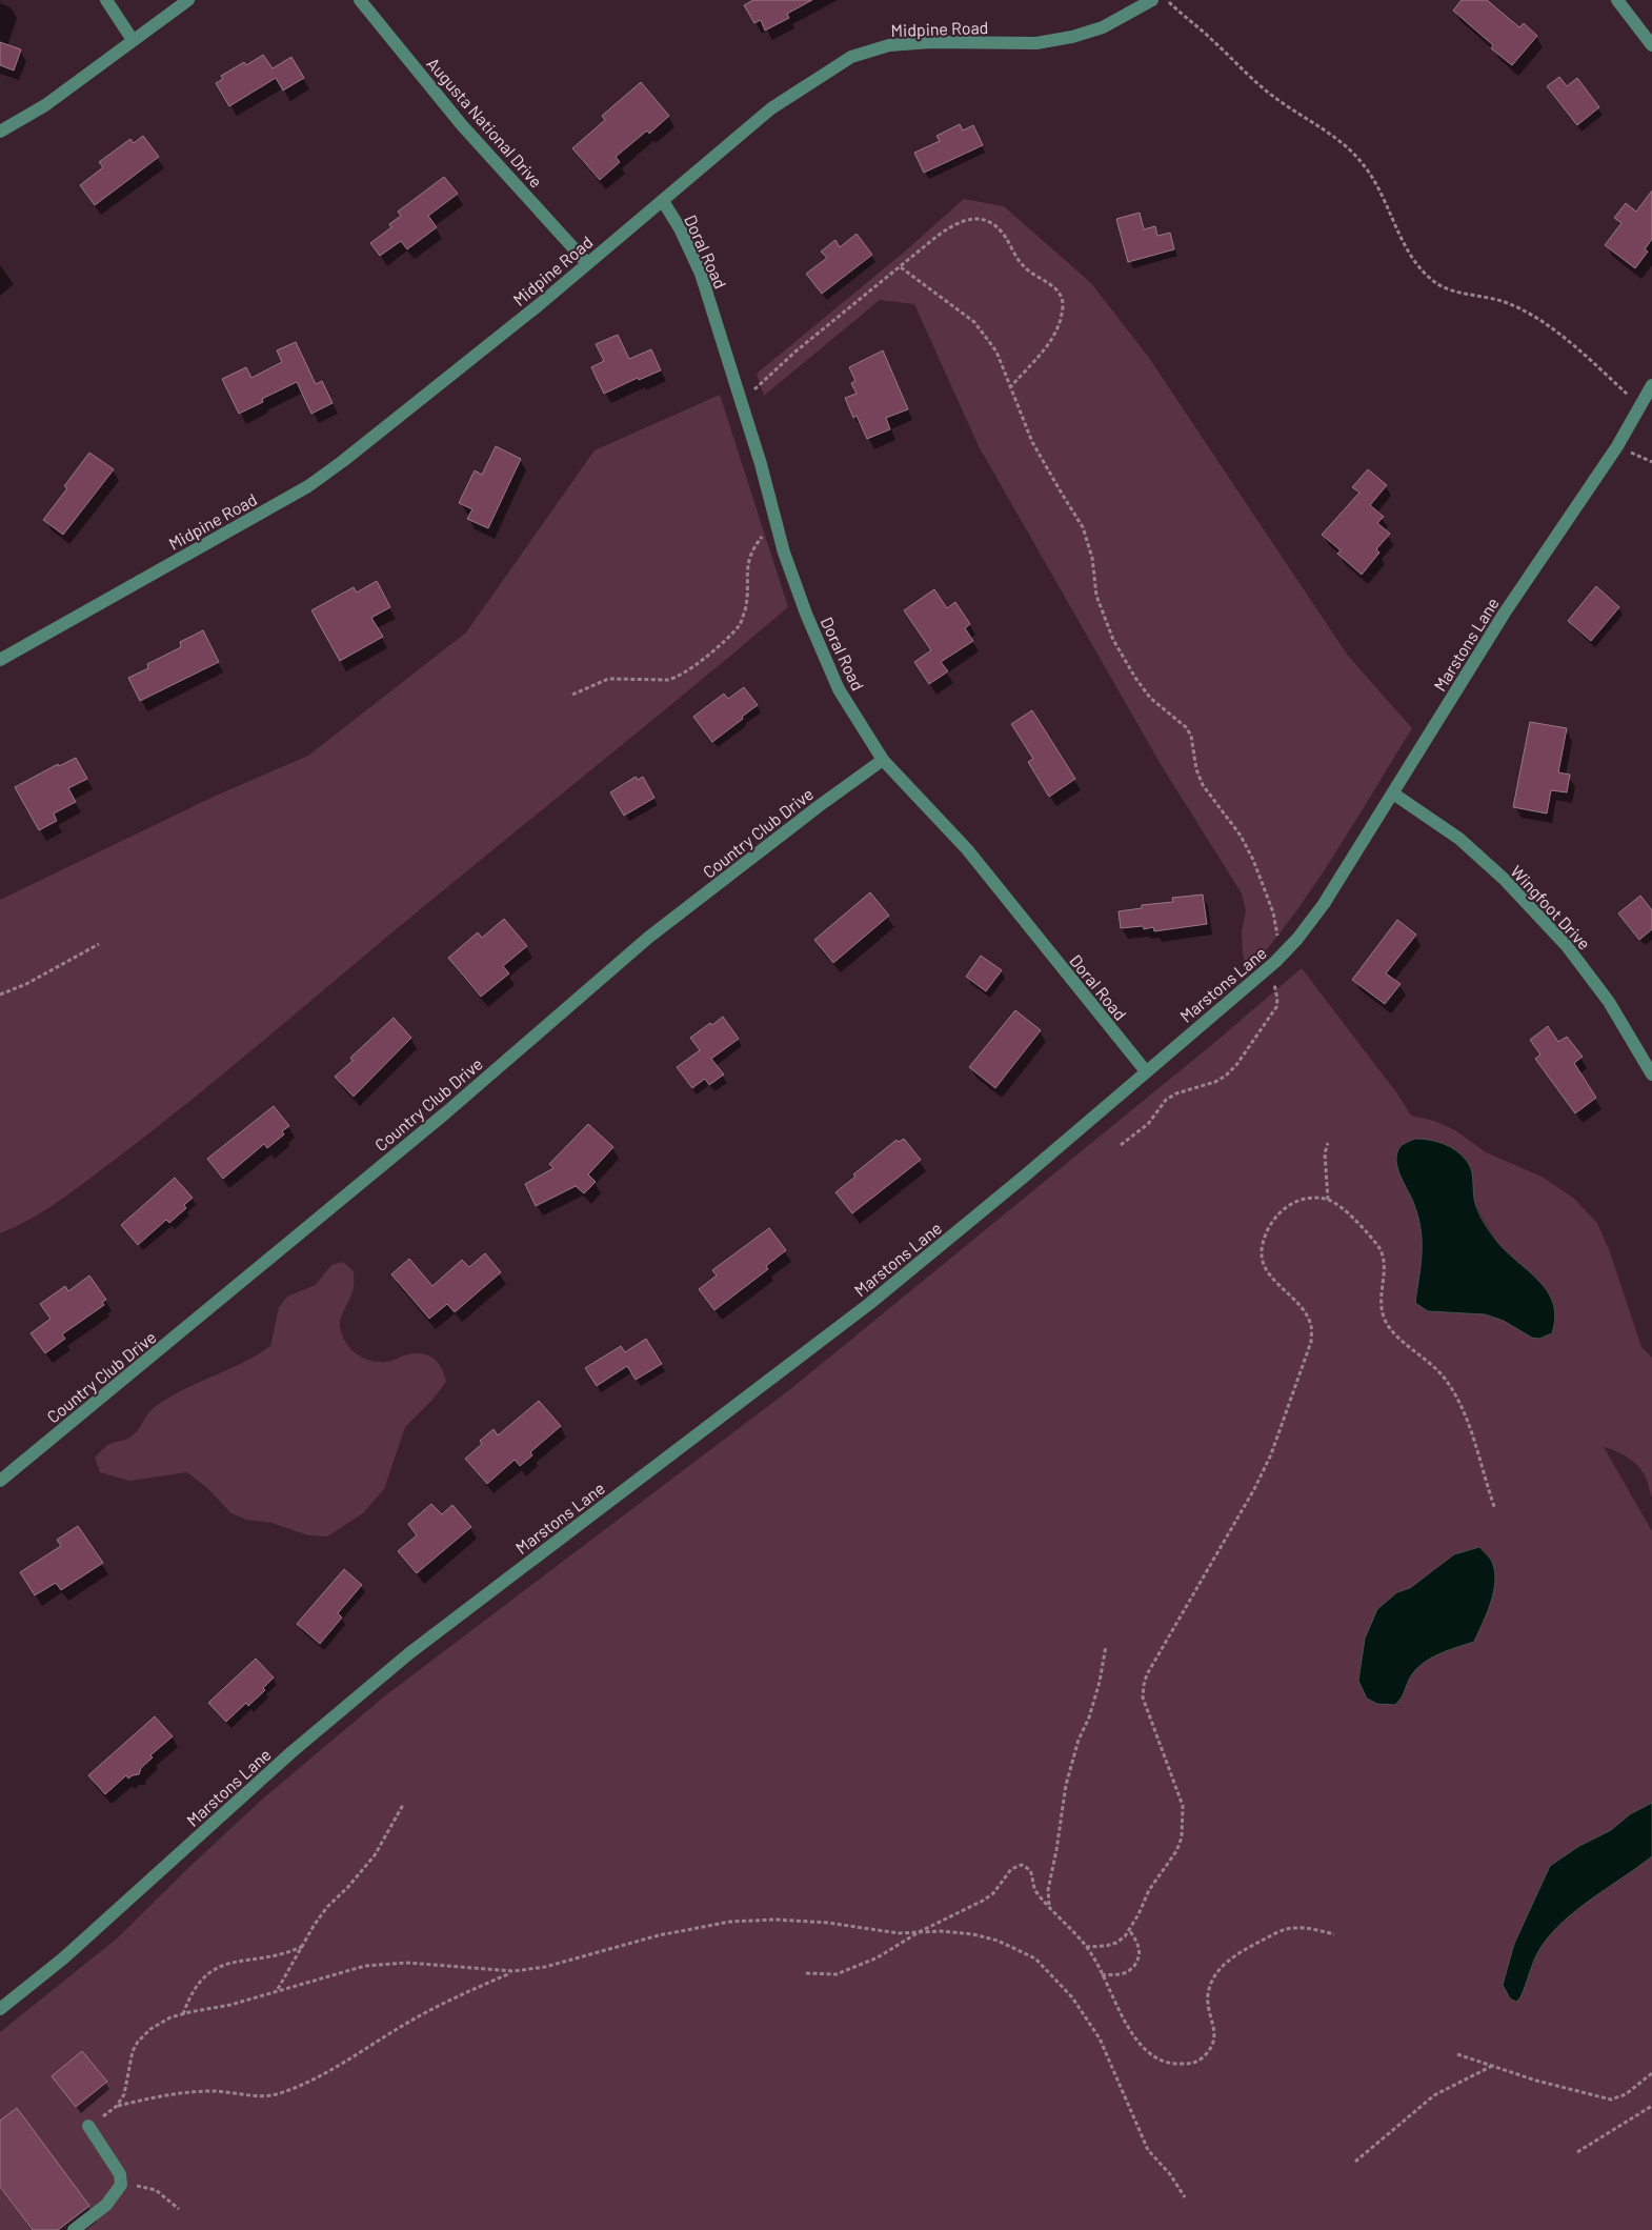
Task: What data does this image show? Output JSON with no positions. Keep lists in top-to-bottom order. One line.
{"streets":{"street":["Midpine Road","Augusta National Drive","Doral Road","Marstons Lane","Country Club Drive","Wingfoot Drive"]},"crossings":[["Midpine Road","Augusta National Drive"],["Midpine Road","Doral Road"],["Doral Road","Marstons Lane"],["Doral Road","Country Club Drive"],["Marstons Lane","Wingfoot Drive"]]}
